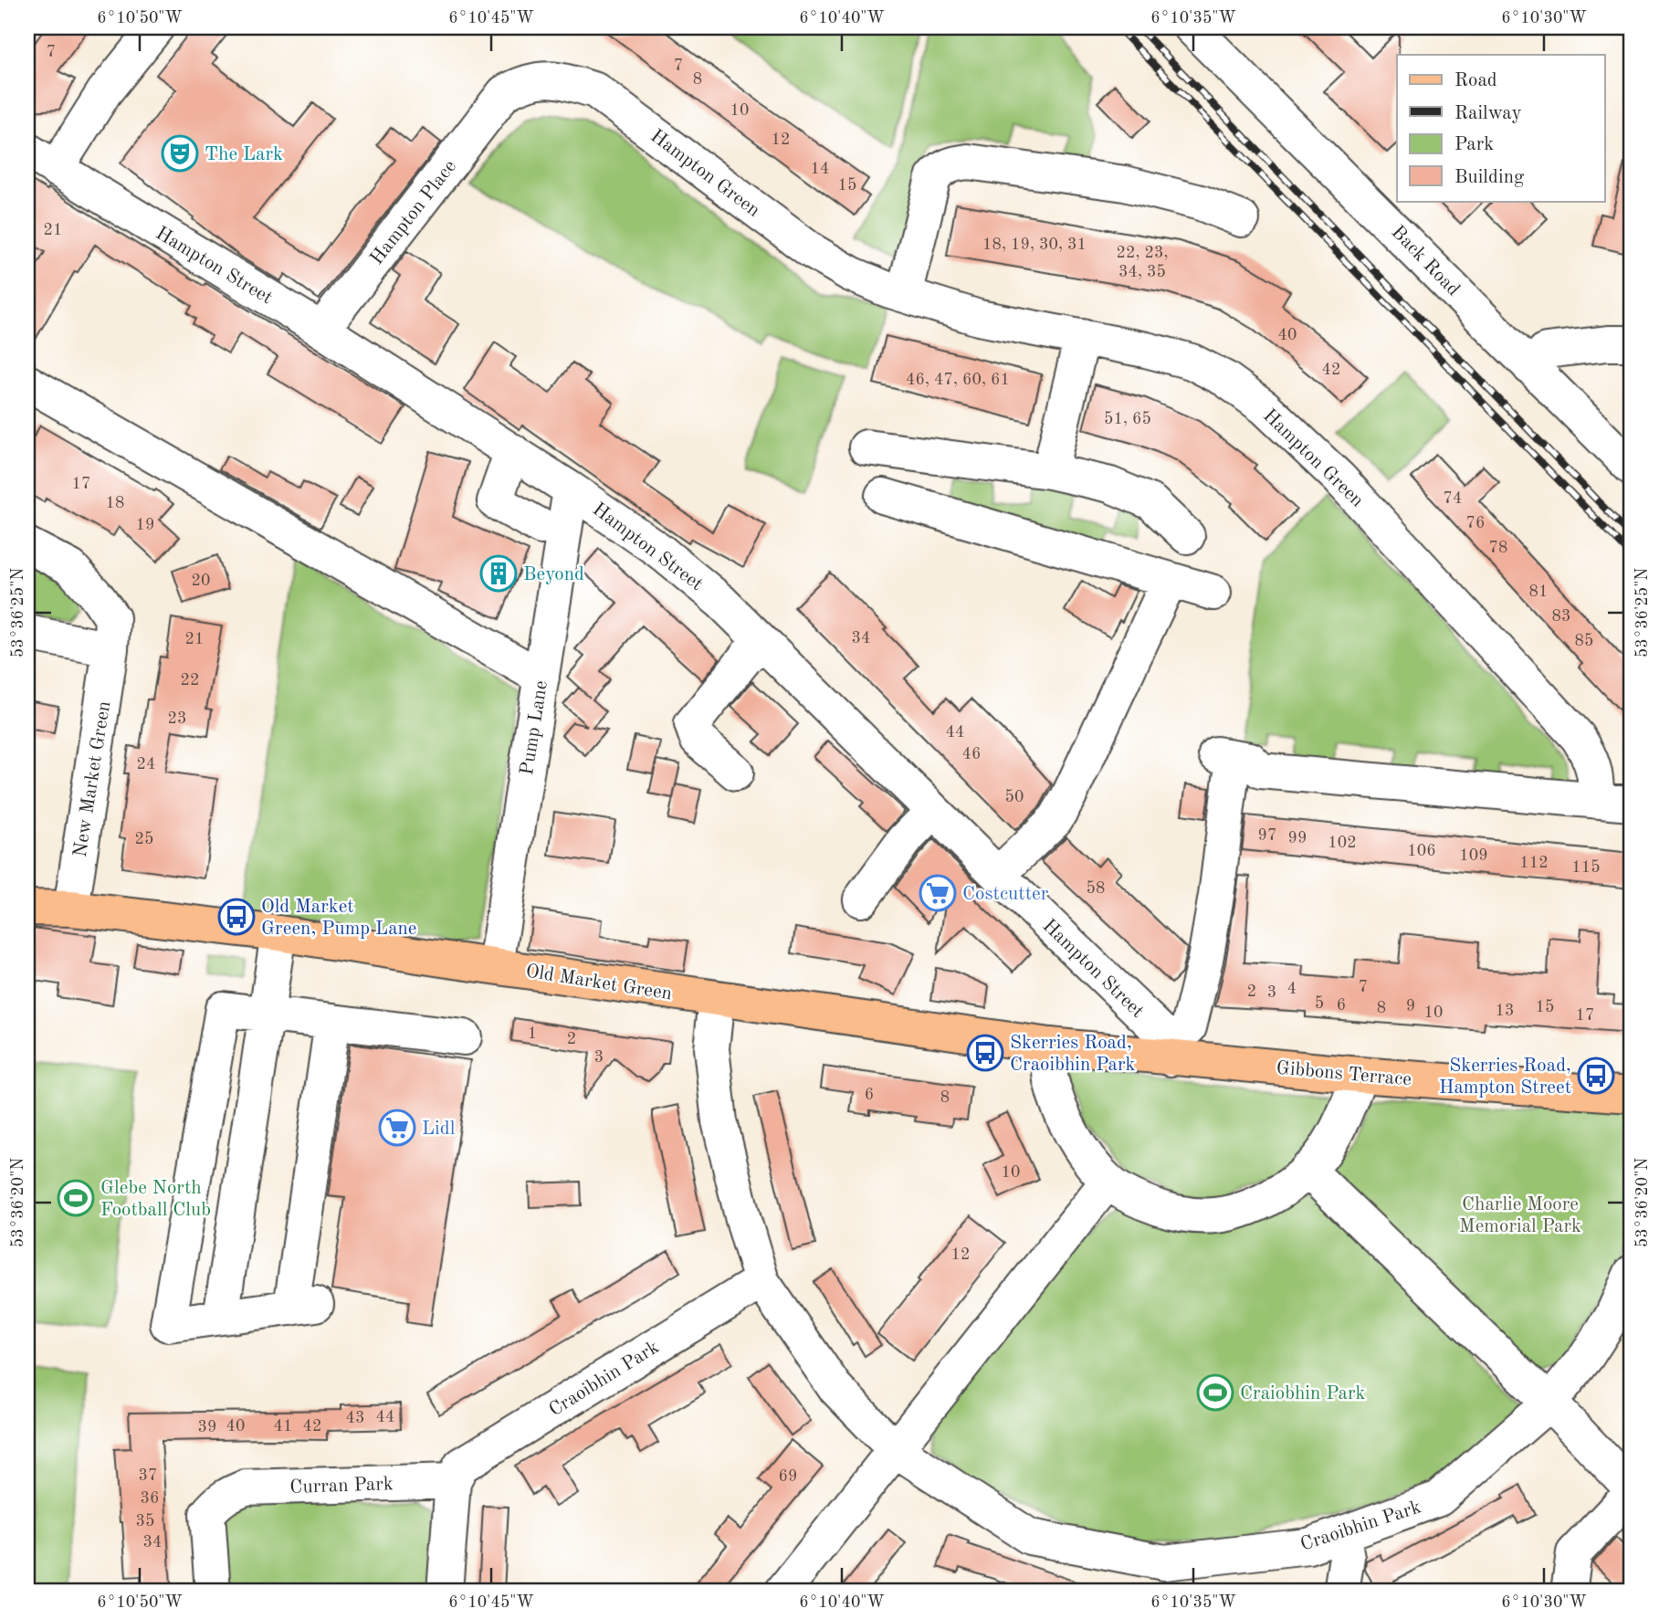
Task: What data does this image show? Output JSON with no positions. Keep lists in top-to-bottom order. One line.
{"streets":{"main road":["Old Market Green","Gibbons Terrace"],"street":["Hampton Green","Hampton Place","Back Road","Hampton Street","Pump Lane","New Market Green","Craoibhin Park","Curran Park"]},"crossings":[["Hampton Green","Hampton Place"],["Hampton Place","Hampton Street"],["Hampton Street","Pump Lane"],["Hampton Street","Old Market Green"],["Hampton Street","Gibbons Terrace"],["Pump Lane","Old Market Green"],["New Market Green","Old Market Green"],["Old Market Green","Gibbons Terrace"],["Old Market Green","Craoibhin Park"],["Craoibhin Park","Curran Park"]],"parks":["Charlie Moore Memorial Park"],"places":{"theatre":["The Lark"],"building":["Beyond"],"supermarket":["Costcutter","Lidl"],"bus stop":["Old Market Green, Pump Lane","Skerries Road, Craoibhin Park","Skerries Road, Hampton Street"],"sports":["Glebe North Football Club","Craiobhin Park"]},"house_numbers":["7","7","8","10","12","14","15","21","18, 19, 30, 31","22, 23, 34, 35","40","42","46, 47, 60, 61","51, 65","17","74","18","76","19","78","20","81","83","34","21","85","22","23","44","46","24","50","97","99","25","102","106","109","112","115","58","7","4","2","3","5","6","9","15","8","13","10","17","1","2","3","6","8","10","12","44","43","40","41","42","39","37","69","36","35","34"],"legend":["Road","Railway","Park","Building"],"coordinates":["6°10'50\"W","6°10'45\"W","6°10'40\"W","6°10'35\"W","6°10'30\"W","53°36'25\"N","53°36'20\"N"]}
